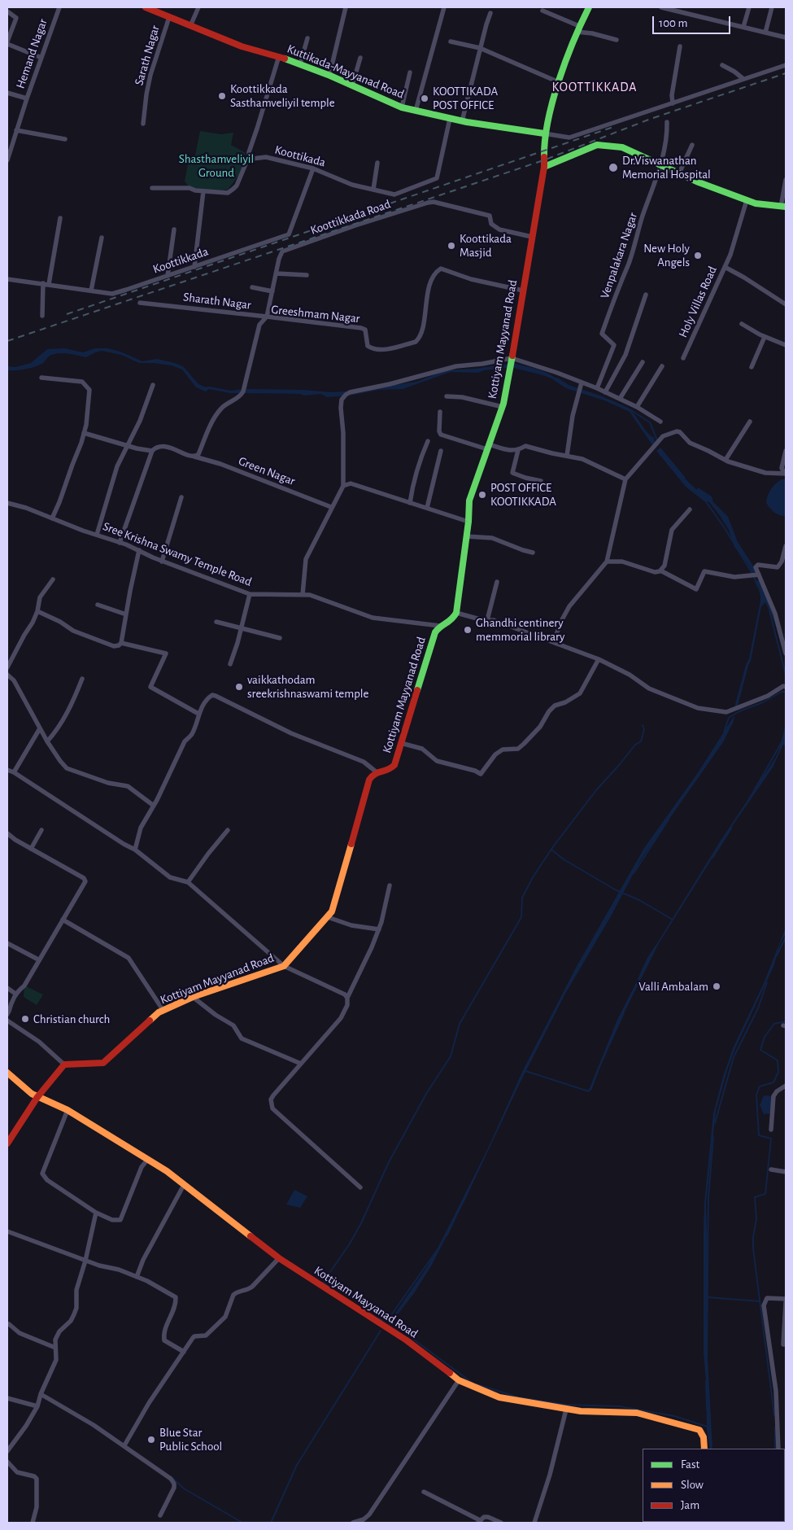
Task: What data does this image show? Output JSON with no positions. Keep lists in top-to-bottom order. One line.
{"streets":{"main road":["Kuttikada-Mayyanad Road","Kottiyam Mayyanad Road"],"street":["Hemand Nagar","Sarath Nagar","Koottikada","Koottikkada Road","Venpalakara Nagar","Koottikkada","Sharath Nagar","Holy Villas Road","Greeshmam Nagar","Green Nagar","Sree Krishna Swamy Temple Road"]},"crossings":[["Sarath Nagar","Kuttikada-Mayyanad Road"],["Kuttikada-Mayyanad Road","Kottiyam Mayyanad Road"],["Koottikada","Koottikkada"],["Koottikkada Road","Sharath Nagar"],["Koottikkada Road","Kottiyam Mayyanad Road"],["Sharath Nagar","Greeshmam Nagar"],["Greeshmam Nagar","Kottiyam Mayyanad Road"],["Greeshmam Nagar","Green Nagar"],["Kottiyam Mayyanad Road","Sree Krishna Swamy Temple Road"]],"districts":["KOOTTIKKADA"],"parks":["Shasthamveliyil Ground"],"places":["Koottikkada Sasthamveliyil temple","KOOTTIKADA POST OFFICE","Dr.Viswanathan Memorial Hospital","Koottikada Masjid","New Holy Angels","POST OFFICE KOOTIKKADA","Ghandhi centinery memmorial library","vaikkathodam sreekrishnaswami temple","Valli Ambalam","Christian church","Blue Star Public School"],"legend":["Fast","Slow","Jam"],"scale_bar":"100 m"}
